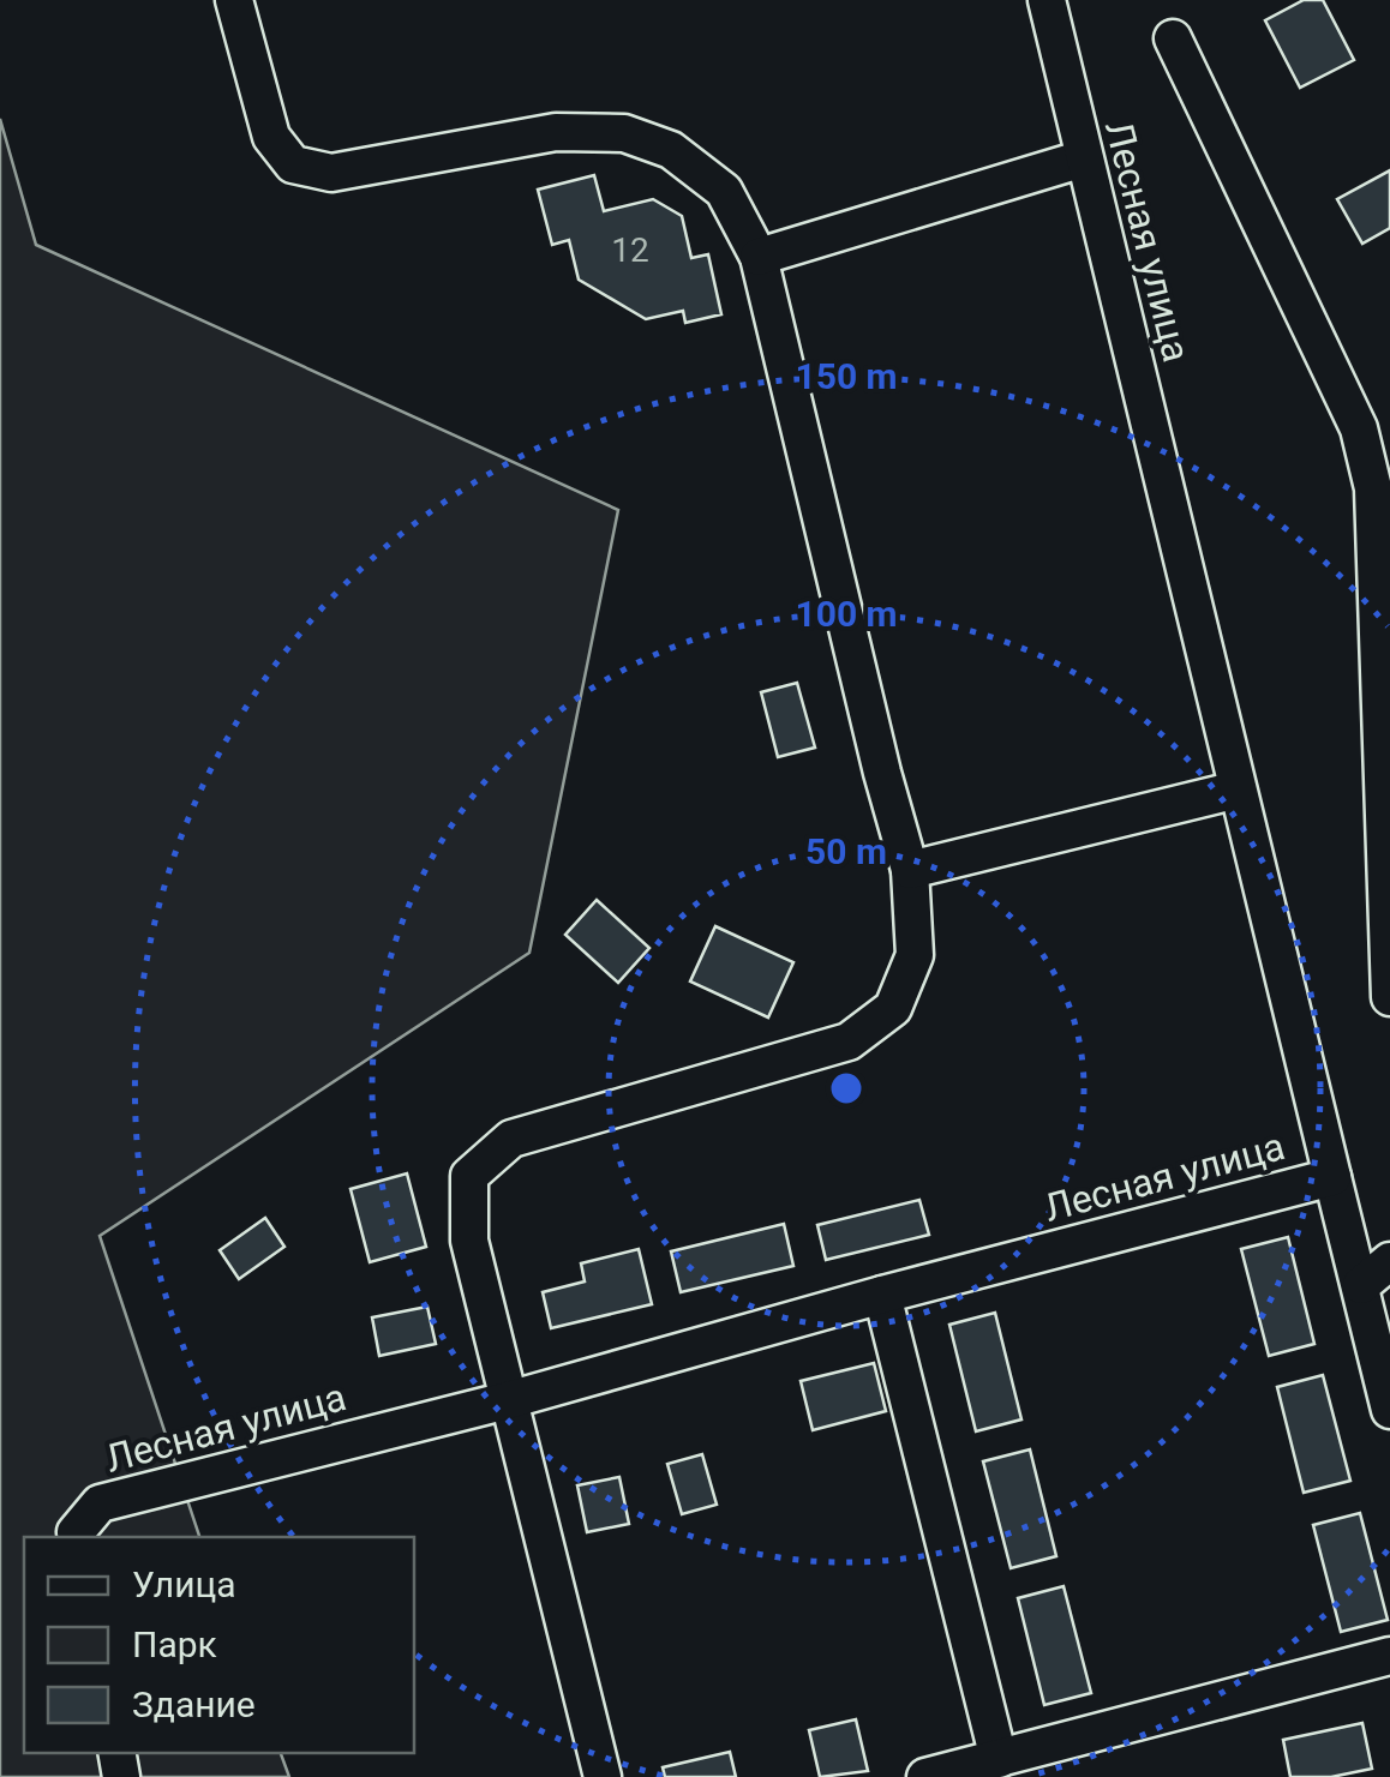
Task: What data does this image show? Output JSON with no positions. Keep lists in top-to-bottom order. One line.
{"streets":{"street":["Лесная улица"]},"house_numbers":["12"],"legend":["Улица","Парк","Здание"],"rings":["150 m","100 m","50 m"]}
